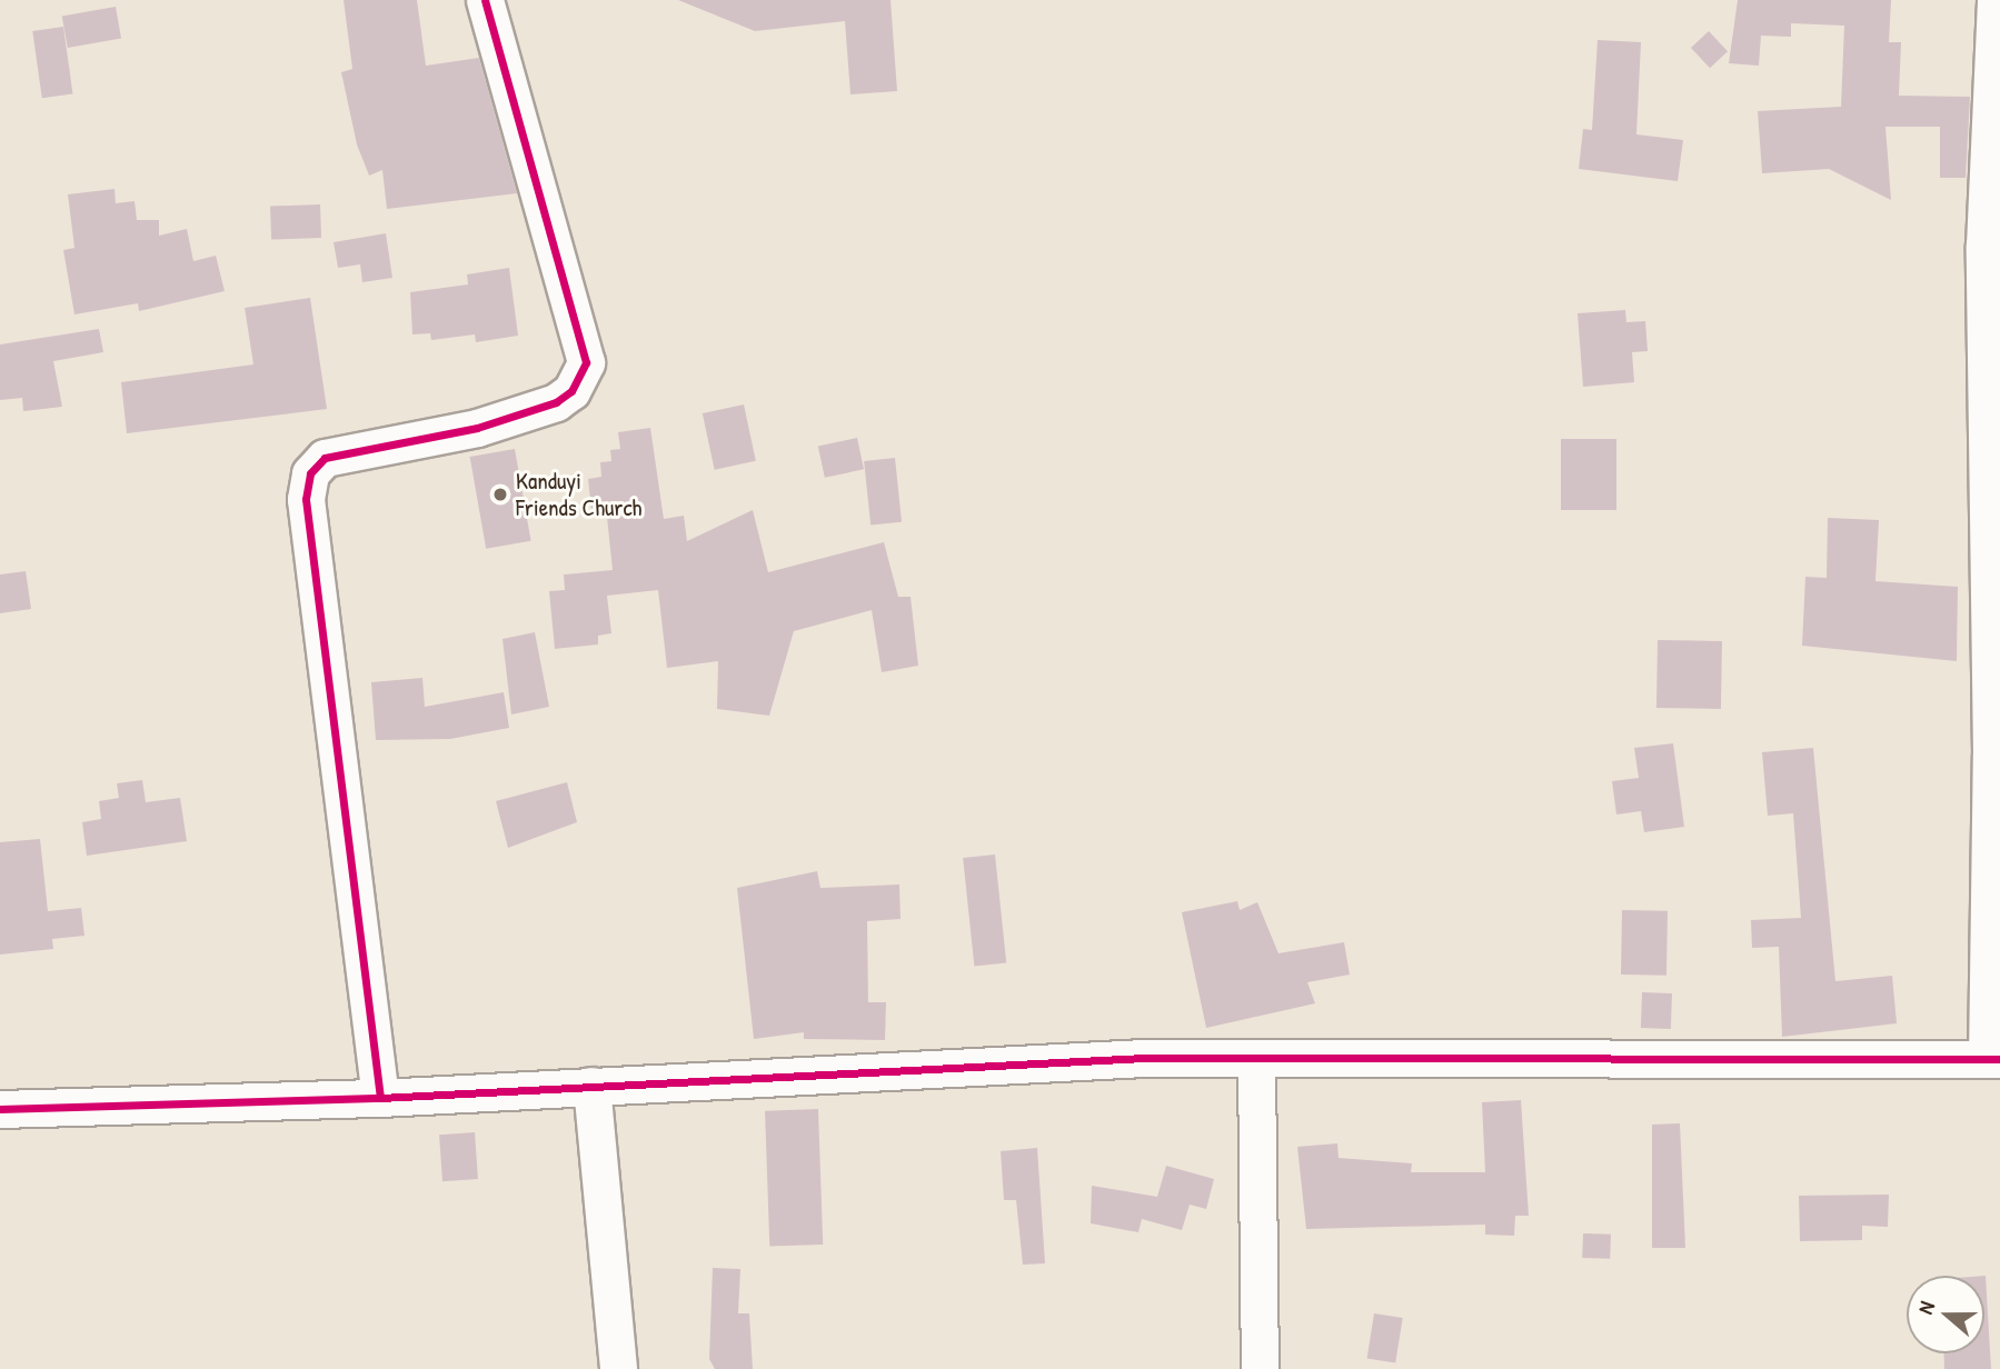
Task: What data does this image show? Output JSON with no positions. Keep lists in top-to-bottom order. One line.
{"places":["Kanduyi Friends Church"],"north":"left"}
